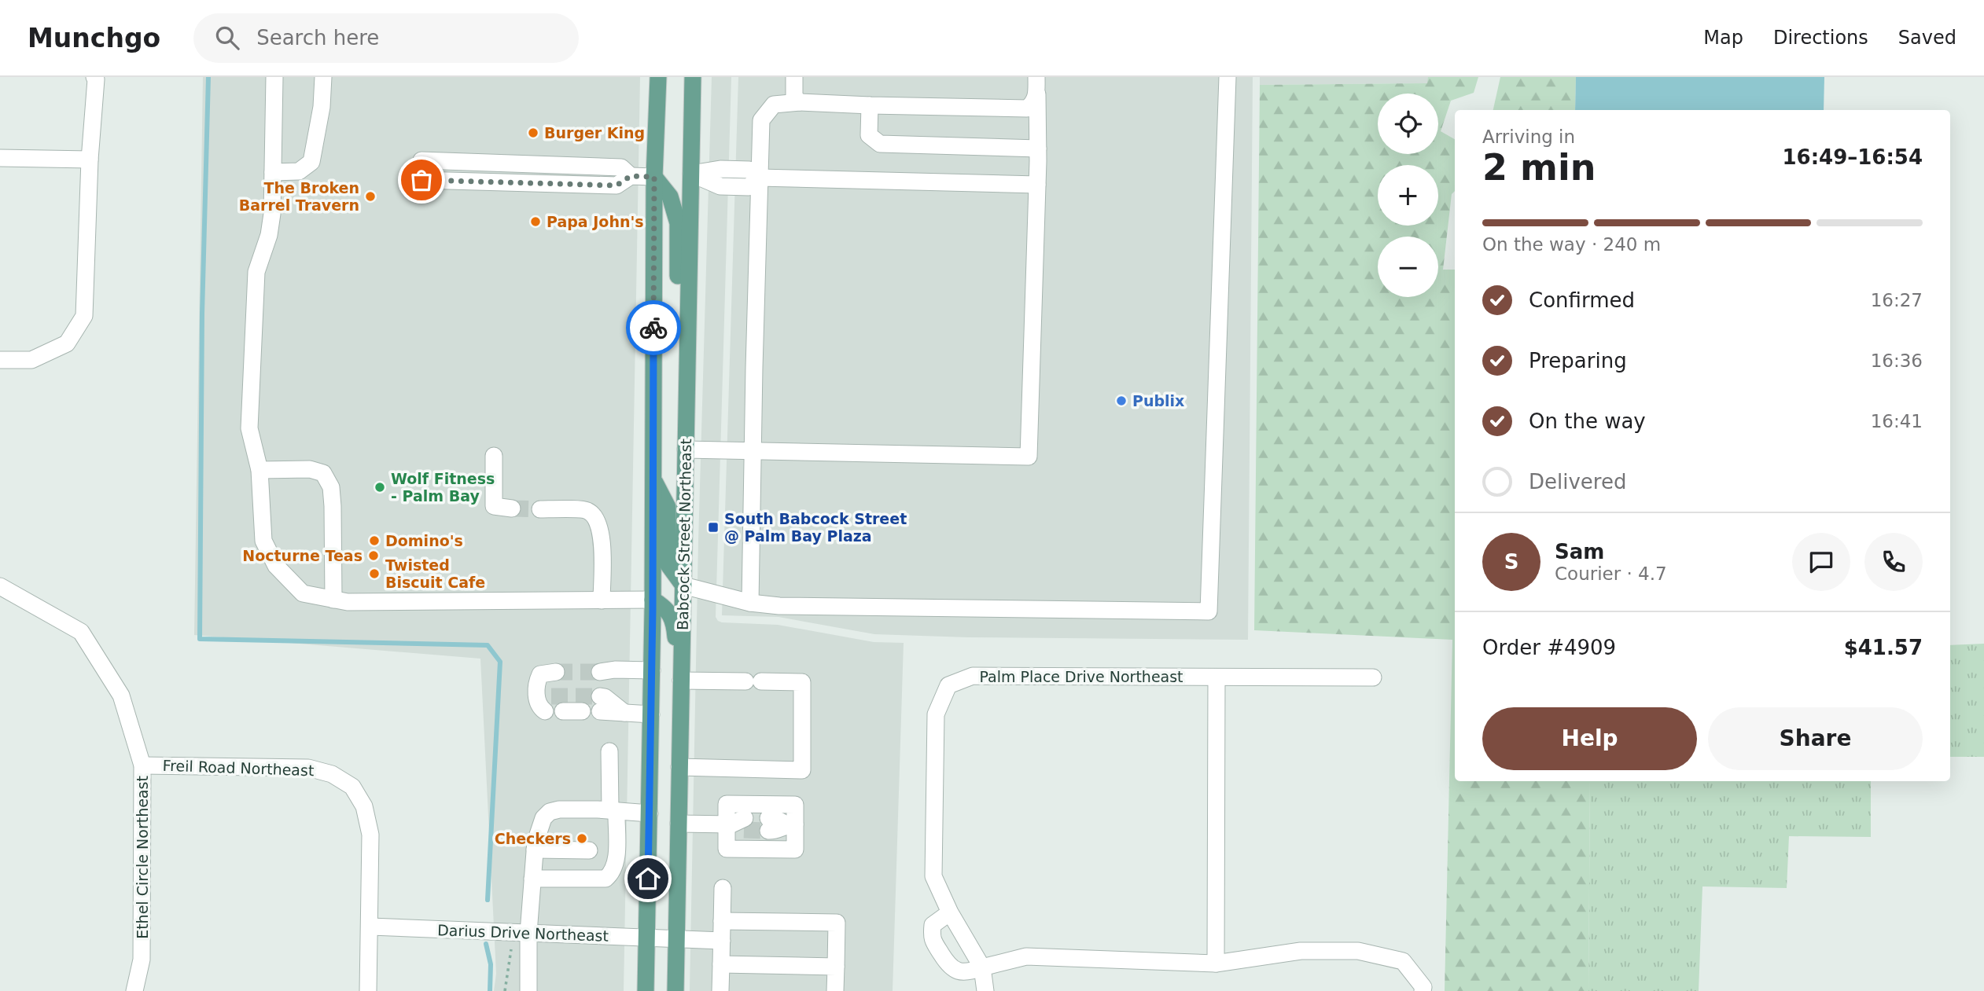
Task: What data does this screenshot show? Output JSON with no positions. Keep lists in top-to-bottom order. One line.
{"streets":{"main road":["Babcock Street Northeast"],"street":["Palm Place Drive Northeast","Freil Road Northeast","Ethel Circle Northeast","Darius Drive Northeast"]},"crossings":[["Babcock Street Northeast","Darius Drive Northeast"],["Freil Road Northeast","Ethel Circle Northeast"],["Freil Road Northeast","Darius Drive Northeast"]],"places":{"other":["Burger King","The Broken Barrel Travern","Papa John's","Publix","Wolf Fitness - Palm Bay","Domino's","Nocturne Teas","Twisted Biscuit Cafe","Checkers"],"transit":["South Babcock Street @ Palm Bay Plaza"]},"page":{"header":"Munchgo","search":"Search here","nav":["Map","Directions","Saved"],"map_buttons":["+","−"],"heading":["2 min","Arriving in","16:49–16:54"],"panel":["Sam","Courier · 4.7","Order #4909","$41.57"],"bar":"On the way · 240 m","list":[["Confirmed","16:27"],["Preparing","16:36"],["On the way","16:41"],"Delivered"],"round":"S","buttons":["Help","Share"]}}
